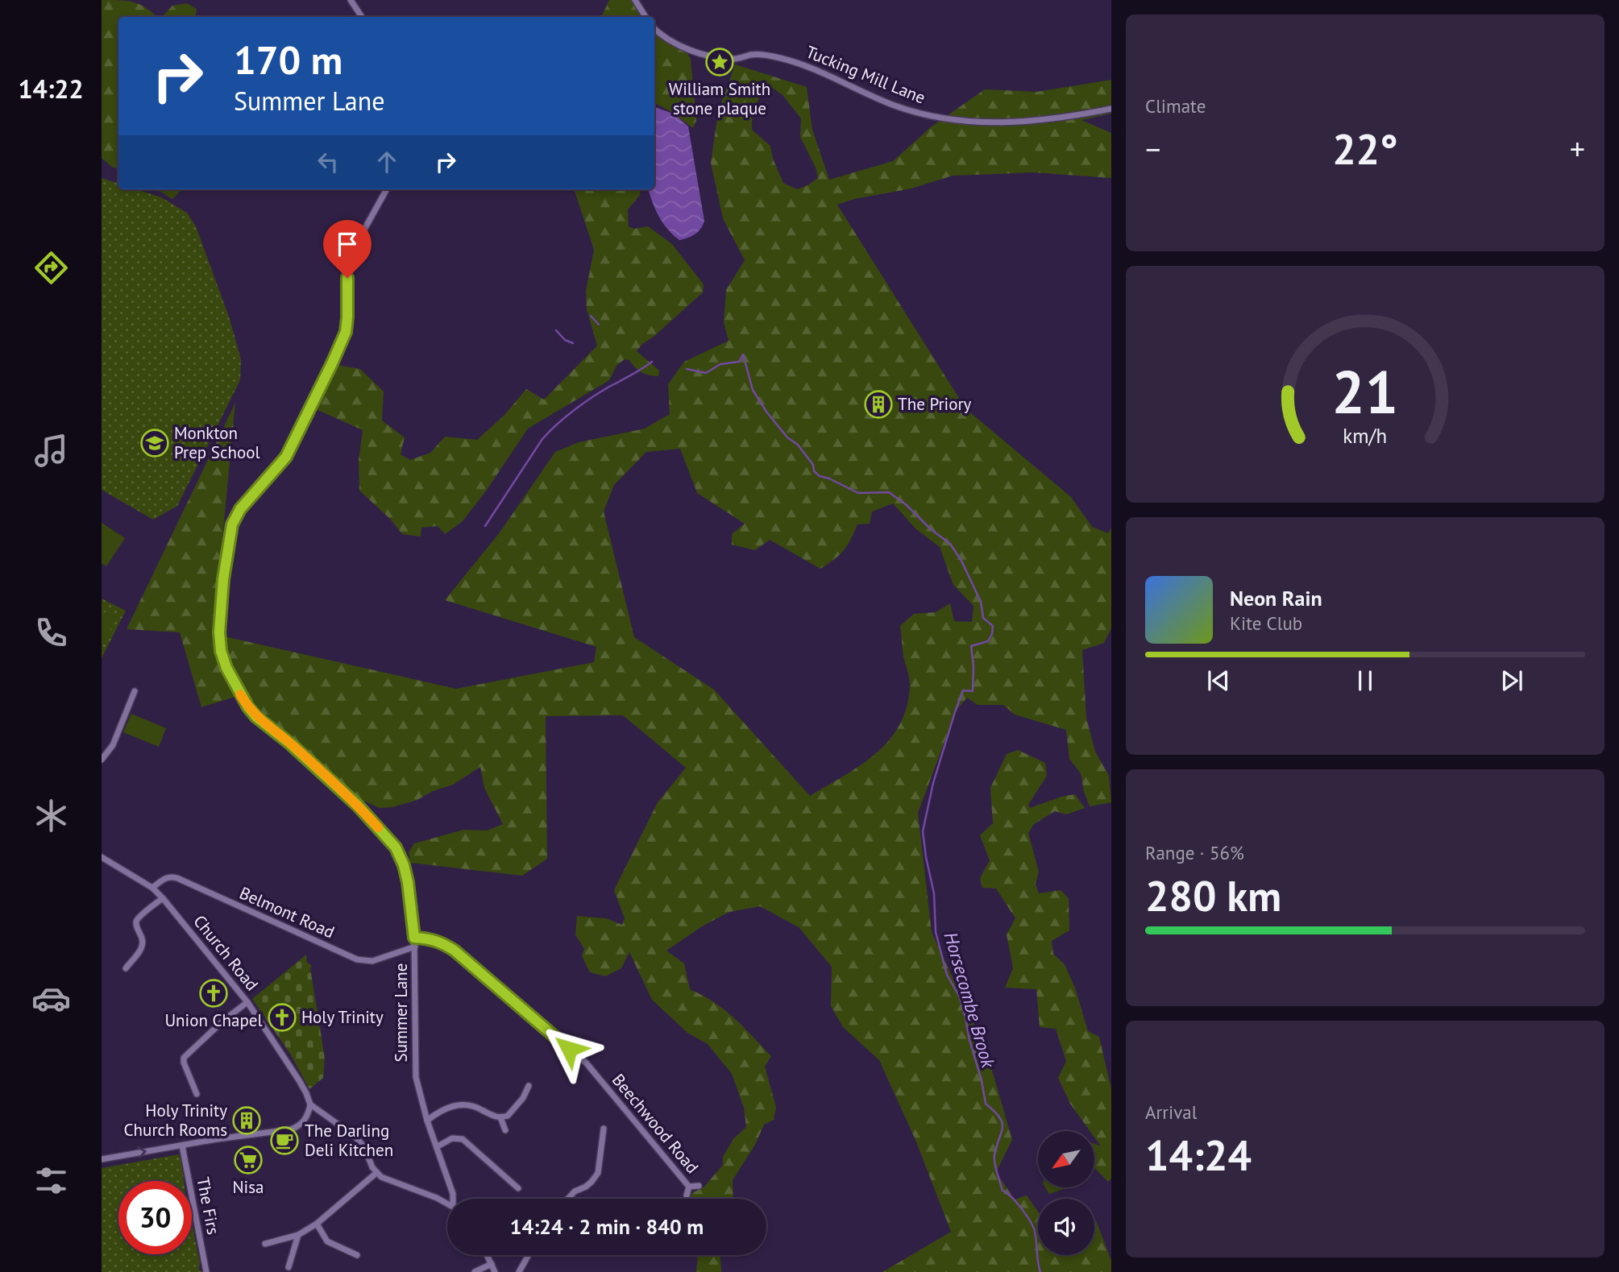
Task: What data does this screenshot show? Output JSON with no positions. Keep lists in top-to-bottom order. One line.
{"streets":{"street":["Tucking Mill Lane","Belmont Road","Church Road","Summer Lane","Beechwood Road","The Firs"]},"crossings":[["Belmont Road","Church Road"],["Belmont Road","Summer Lane"],["Summer Lane","Beechwood Road"]],"water":["Horsecombe Brook"],"places":{"place":["William Smith stone plaque"],"building":["The Priory","Holy Trinity Church Rooms"],"school or university":["Monkton Prep School"],"church":["Union Chapel","Holy Trinity"],"cafe":["The Darling Deli Kitchen"],"supermarket":["Nisa"]},"north":"bottom left","page":{"tabs":"14:22","tile":["Climate",["Range · 56%","280 km"],["Arrival","14:24"]],"turn":["170 m","Summer Lane"],"heat":["−","22°","+"],"song":["Neon Rain","Kite Club"],"limit":"30","trip":"14:24 · 2 min · 840 m","gauge":["21","km/h"]}}
